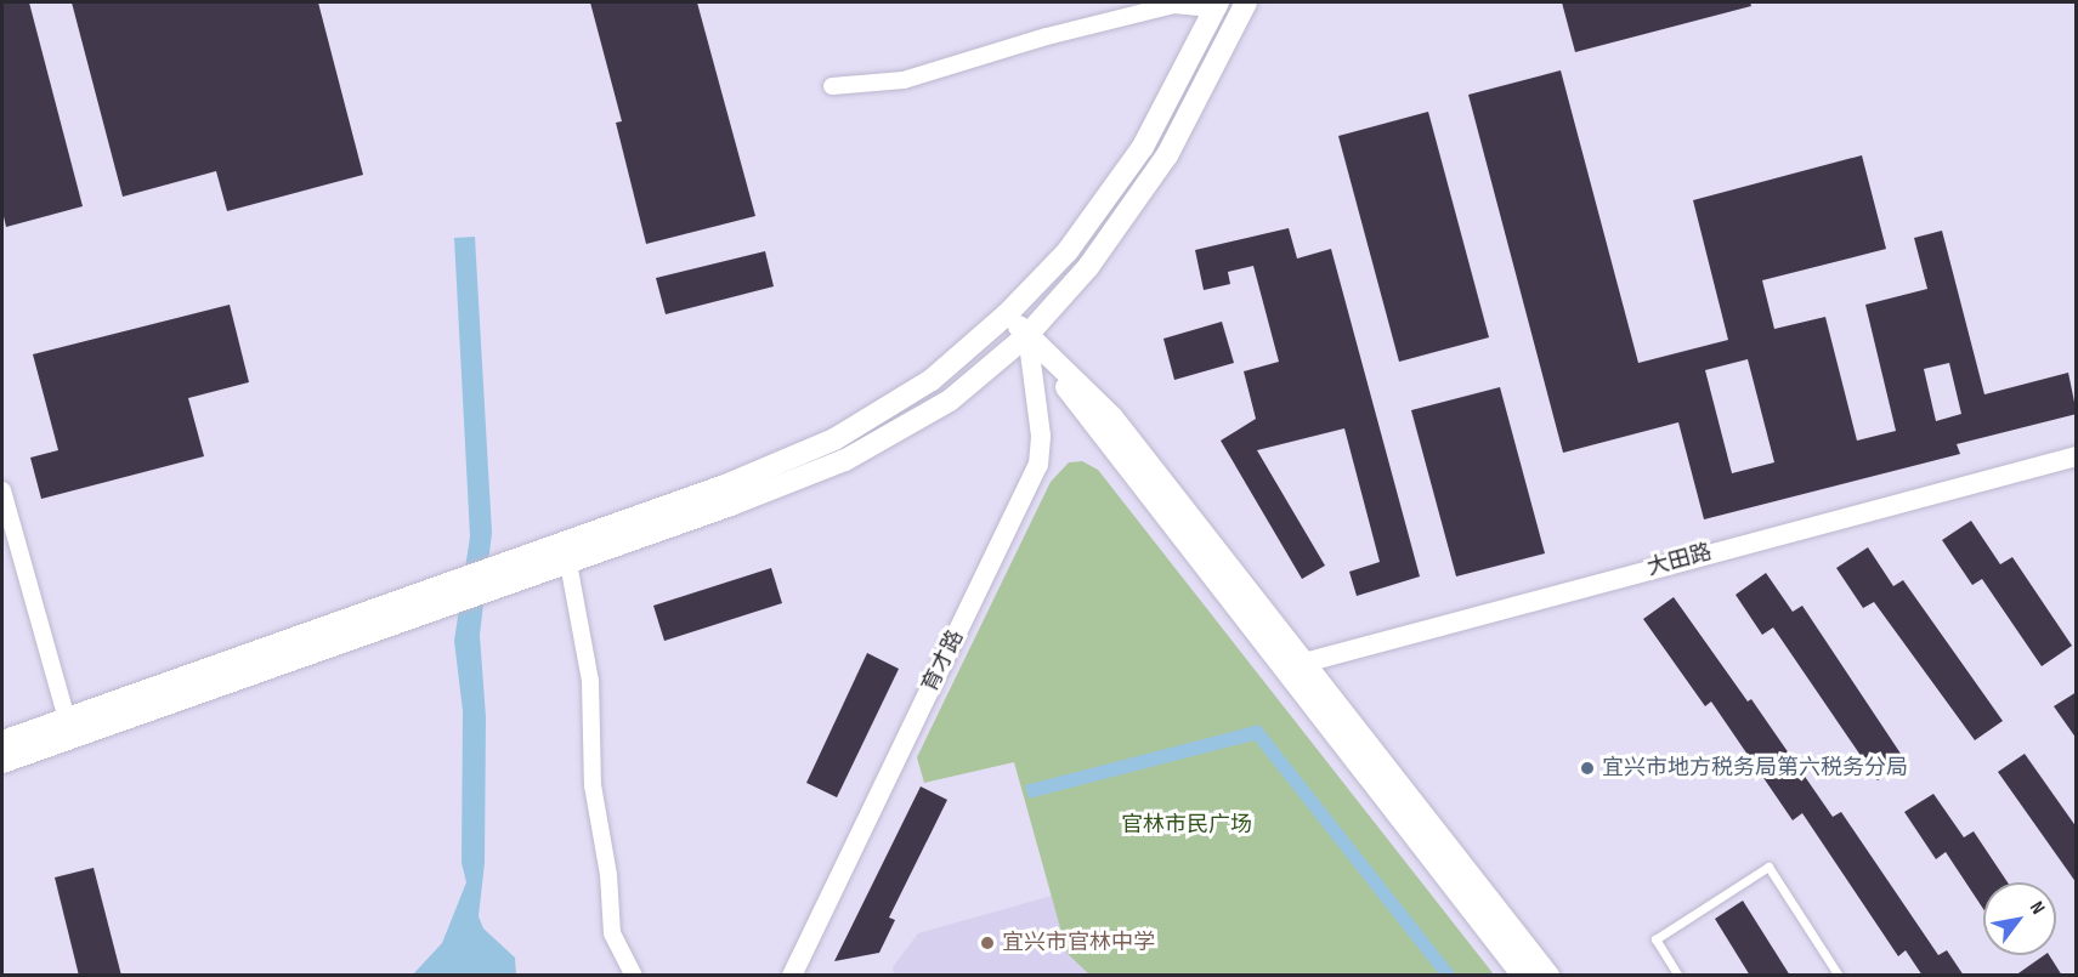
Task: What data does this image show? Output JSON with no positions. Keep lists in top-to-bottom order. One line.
{"streets":{"street":["大田路","育才路"]},"parks":["官林市民广场"],"places":["宜兴市地方税务局第六税务分局","宜兴市官林中学"],"north":"top right"}
